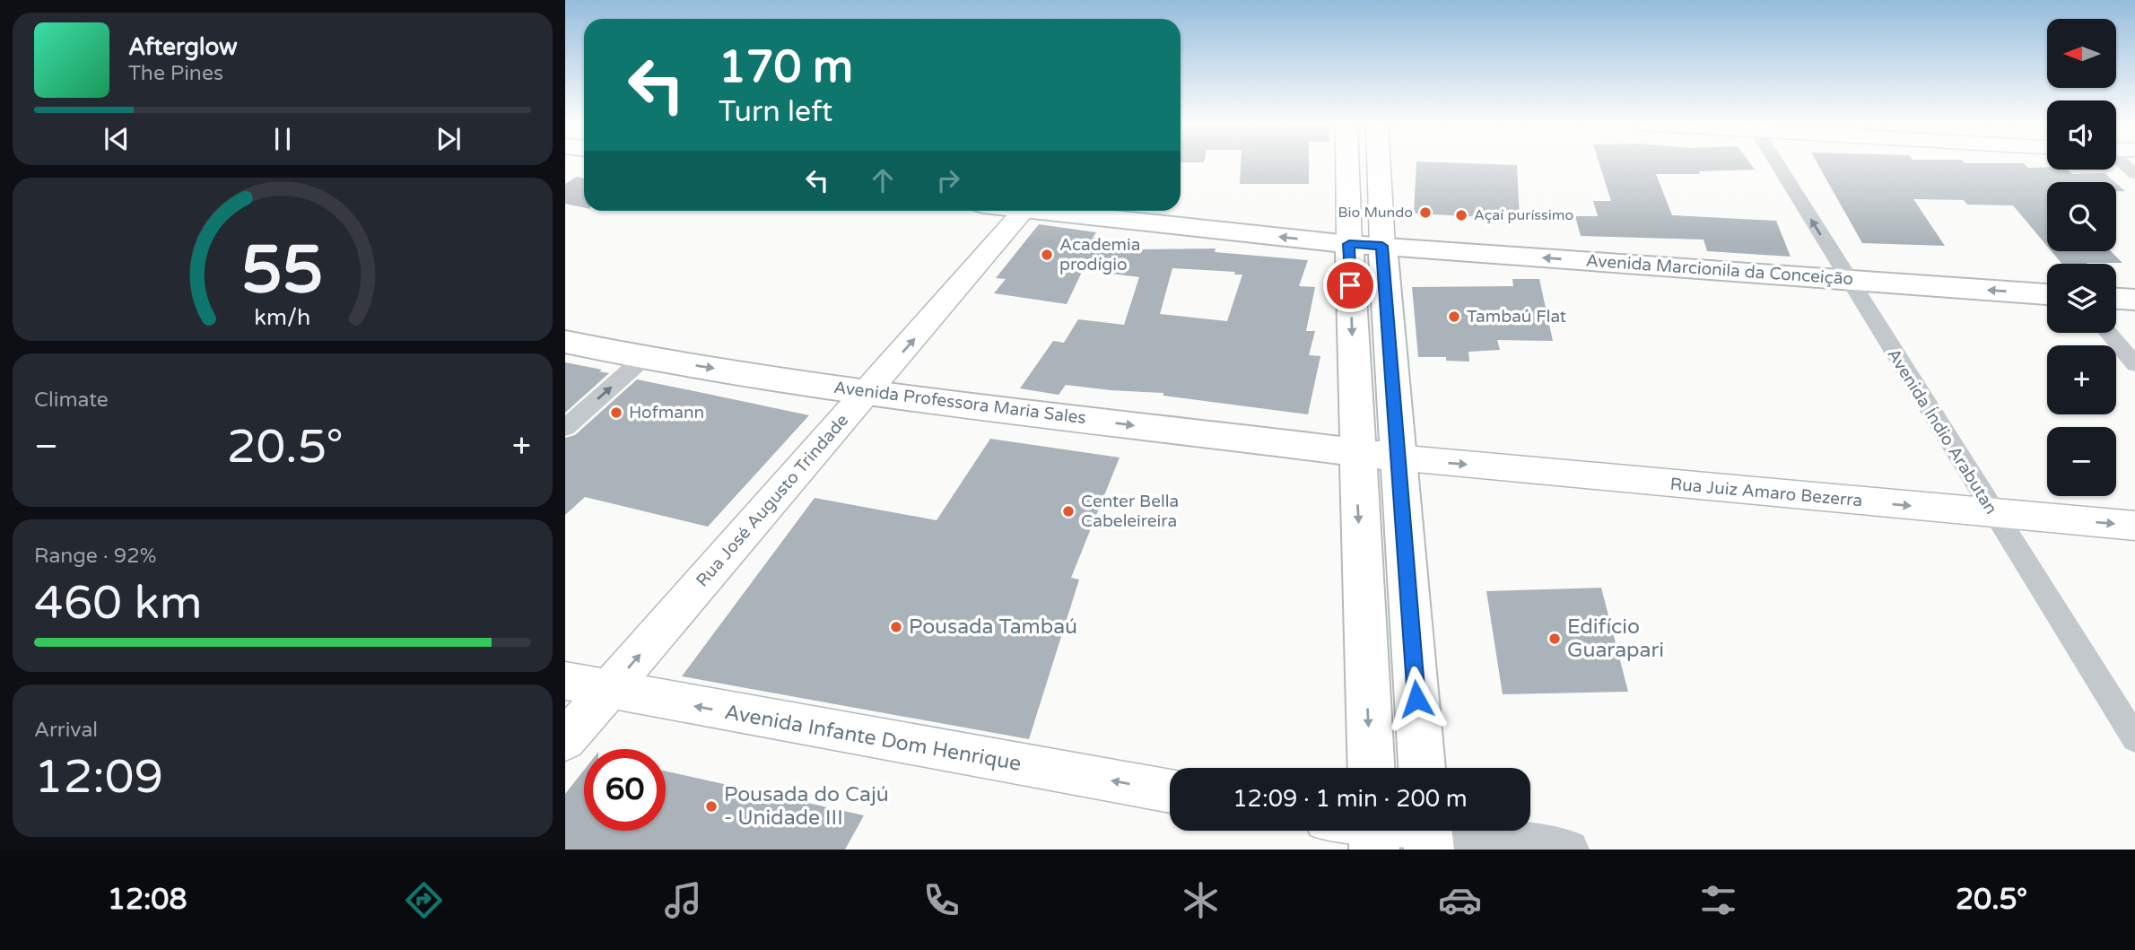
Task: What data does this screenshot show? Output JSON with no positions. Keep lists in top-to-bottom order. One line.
{"streets":{"main road":["Avenida Marcionila da Conceição","Avenida Professora Maria Sales","Rua Juiz Amaro Bezerra","Rua José Augusto Trindade","Avenida Infante Dom Henrique"],"street":["Avenida Índio Arabutan"]},"crossings":[["Avenida Marcionila da Conceição","Avenida Índio Arabutan"],["Avenida Professora Maria Sales","Rua Juiz Amaro Bezerra"],["Avenida Professora Maria Sales","Rua José Augusto Trindade"],["Avenida Índio Arabutan","Rua Juiz Amaro Bezerra"],["Rua José Augusto Trindade","Avenida Infante Dom Henrique"]],"one_way":["Avenida Marcionila da Conceição","Avenida Professora Maria Sales","Rua Juiz Amaro Bezerra","Rua José Augusto Trindade","Avenida Infante Dom Henrique"],"places":["Bio Mundo","Açaí puríssimo","Academia prodígio","Tambaú Flat","Hofmann","Center Bella Cabeleireira","Pousada Tambaú","Edifício Guarapari","Pousada do Cajú - Unidade III"],"north":"left","page":{"map_buttons":["+","−"],"turn":["170 m","Turn left"],"song":["Afterglow","The Pines"],"tile":["Climate",["Range · 92%","460 km"],["Arrival","12:09"]],"heat":["−","20.5°","+"],"limit":"60","trip":"12:09 · 1 min · 200 m","tabs":["12:08","20.5°"],"gauge":["55","km/h"]}}
